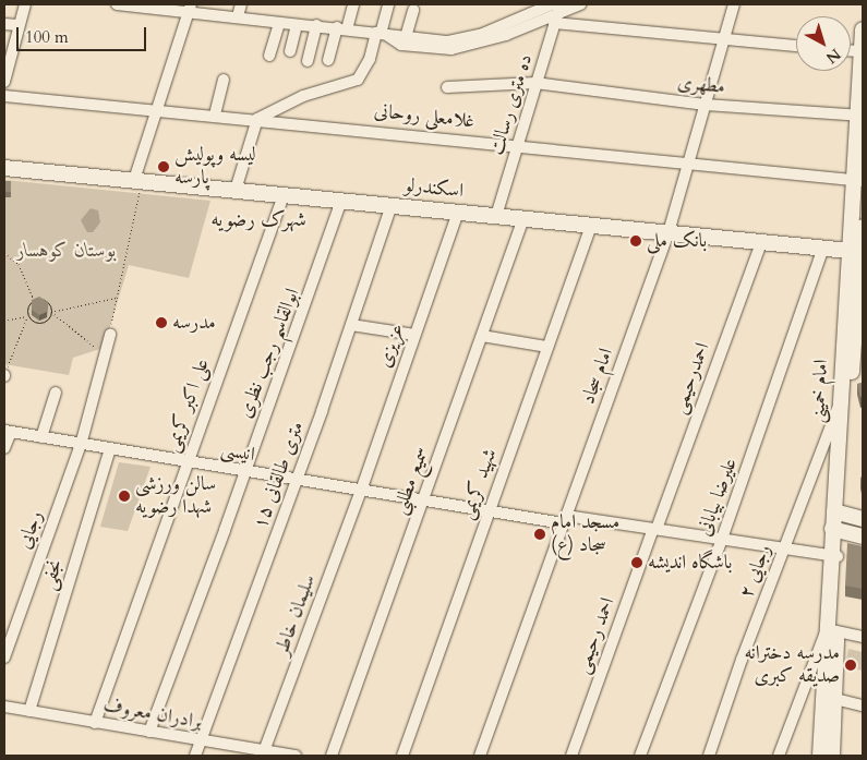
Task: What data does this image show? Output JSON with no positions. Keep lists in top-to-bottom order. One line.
{"streets":{"main road":["اسکندرلو","امام خمینی"],"street":["مطهری","ده متری رسالت","غلامعلی روحانی","عزیزی","ابوالقاسم رجب نظری","امام سجاد","احمدرحیمی","علی اکبر کریمی","انیسی","۱۵ متری طالقانی","سمیع مطلبی","شهید کریمی","علیرضا بیابانی","رجایی","رجایی ۲","نجفی","سلیمان خاطر","احمد رحیمی","برادران معروف"]},"crossings":[["مطهری","ده متری رسالت"],["مطهری","امام سجاد"],["مطهری","امام خمینی"],["ده متری رسالت","غلامعلی روحانی"],["ده متری رسالت","اسکندرلو"],["غلامعلی روحانی","امام سجاد"],["غلامعلی روحانی","امام خمینی"],["اسکندرلو","عزیزی"],["اسکندرلو","ابوالقاسم رجب نظری"],["اسکندرلو","امام سجاد"],["اسکندرلو","احمدرحیمی"],["اسکندرلو","امام خمینی"],["اسکندرلو","علی اکبر کریمی"],["اسکندرلو","۱۵ متری طالقانی"],["اسکندرلو","سمیع مطلبی"],["اسکندرلو","شهید کریمی"],["اسکندرلو","علیرضا بیابانی"],["عزیزی","انیسی"],["عزیزی","سلیمان خاطر"],["ابوالقاسم رجب نظری","انیسی"],["ابوالقاسم رجب نظری","برادران معروف"],["امام سجاد","انیسی"],["احمدرحیمی","انیسی"],["احمدرحیمی","احمد رحیمی"],["امام خمینی","انیسی"],["امام خمینی","رجایی ۲"],["علی اکبر کریمی","انیسی"],["علی اکبر کریمی","برادران معروف"],["انیسی","۱۵ متری طالقانی"],["انیسی","سمیع مطلبی"],["انیسی","شهید کریمی"],["انیسی","علیرضا بیابانی"],["انیسی","رجایی"],["انیسی","رجایی ۲"],["انیسی","نجفی"],["انیسی","سلیمان خاطر"],["انیسی","احمد رحیمی"],["۱۵ متری طالقانی","برادران معروف"],["نجفی","برادران معروف"],["سلیمان خاطر","برادران معروف"]],"districts":["شهرک رضویه"],"parks":["بوستان کوهسار"],"places":["لیسه وپولیش پارسه","بانک ملی","مدرسه","سالن ورزشی شهدا رضویه","مسجد امام سجاد (ع)","باشگاه اندیشه","مدرسه دخترانه صدیقه کبری"],"scale_bar":"100 m","north":"bottom right"}
